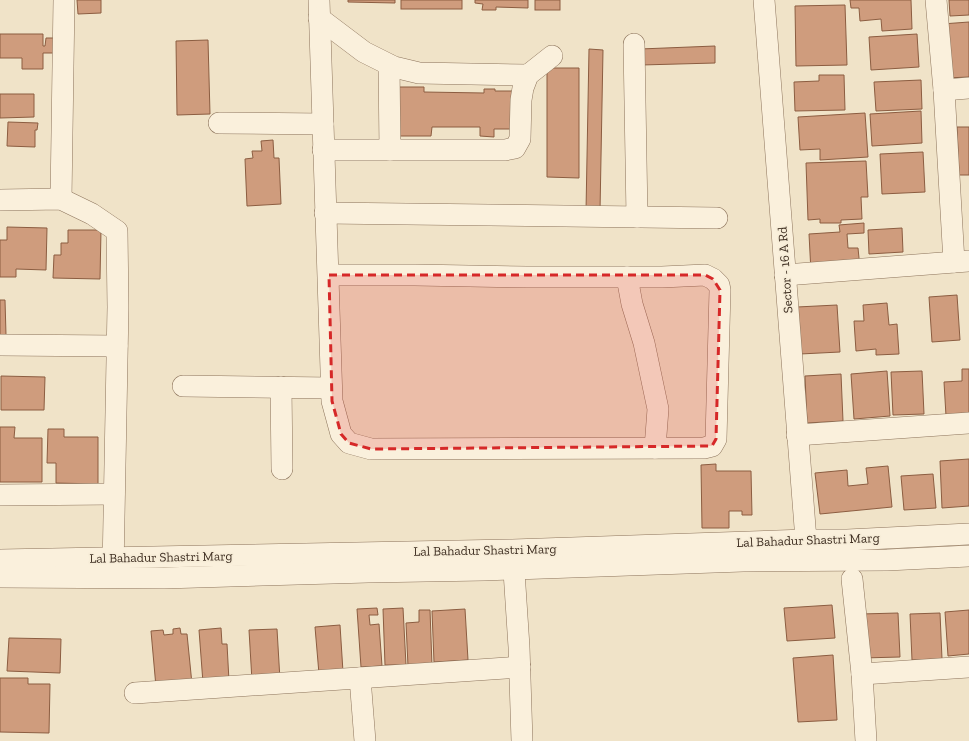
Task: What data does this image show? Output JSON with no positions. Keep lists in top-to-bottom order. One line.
{"streets":{"street":["Sector - 16 A Rd","Lal Bahadur Shastri Marg"]},"crossings":[["Sector - 16 A Rd","Lal Bahadur Shastri Marg"]]}
